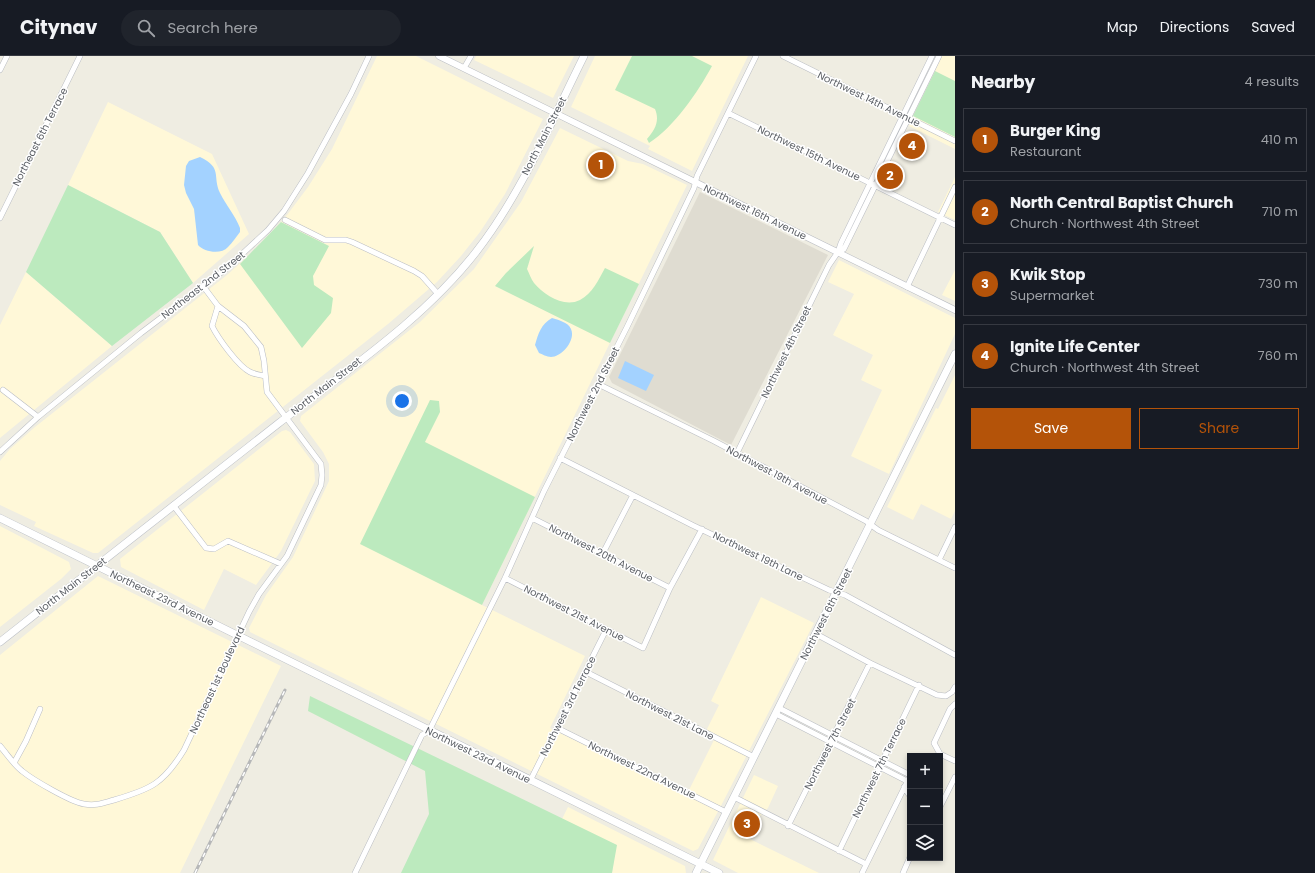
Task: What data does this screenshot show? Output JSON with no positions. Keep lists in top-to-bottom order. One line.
{"streets":{"main road":["North Main Street","Northeast 23rd Avenue","Northwest 6th Street","Northwest 23rd Avenue"],"street":["Northwest 14th Avenue","Northeast 6th Terrace","Northwest 15th Avenue","Northwest 16th Avenue","Northeast 2nd Street","Northwest 4th Street","Northwest 2nd Street","Northwest 19th Avenue","Northwest 20th Avenue","Northwest 19th Lane","Northwest 21st Avenue","Northeast 1st Boulevard","Northwest 3rd Terrace","Northwest 21st Lane","Northwest 7th Street","Northwest 7th Terrace","Northwest 22nd Avenue"]},"crossings":[["Northwest 14th Avenue","Northwest 4th Street"],["North Main Street","Northwest 16th Avenue"],["North Main Street","Northeast 23rd Avenue"],["North Main Street","Northeast 1st Boulevard"],["Northwest 15th Avenue","Northwest 4th Street"],["Northwest 15th Avenue","Northwest 2nd Street"],["Northwest 16th Avenue","Northwest 4th Street"],["Northwest 16th Avenue","Northwest 2nd Street"],["Northeast 2nd Street","Northeast 1st Boulevard"],["Northwest 4th Street","Northwest 19th Avenue"],["Northwest 2nd Street","Northwest 19th Avenue"],["Northwest 2nd Street","Northwest 20th Avenue"],["Northwest 2nd Street","Northwest 19th Lane"],["Northwest 2nd Street","Northwest 21st Avenue"],["Northwest 2nd Street","Northwest 23rd Avenue"],["Northwest 19th Avenue","Northwest 6th Street"],["Northwest 20th Avenue","Northwest 21st Avenue"],["Northwest 19th Lane","Northwest 6th Street"],["Northeast 23rd Avenue","Northeast 1st Boulevard"],["Northeast 23rd Avenue","Northwest 23rd Avenue"],["Northwest 21st Avenue","Northwest 3rd Terrace"],["Northwest 6th Street","Northwest 21st Lane"],["Northwest 6th Street","Northwest 23rd Avenue"],["Northwest 6th Street","Northwest 22nd Avenue"],["Northeast 1st Boulevard","Northwest 23rd Avenue"],["Northwest 3rd Terrace","Northwest 21st Lane"],["Northwest 3rd Terrace","Northwest 23rd Avenue"],["Northwest 3rd Terrace","Northwest 22nd Avenue"]],"page":{"header":"Citynav","search":"Search here","nav":["Map","Directions","Saved"],"heading":["Nearby","4 results"],"list":[{"mark":"1","name":"Burger King","note":"Restaurant","value":"410 m"},{"mark":"2","name":"North Central Baptist Church","note":"Church · Northwest 4th Street","value":"710 m"},{"mark":"3","name":"Kwik Stop","note":"Supermarket","value":"730 m"},{"mark":"4","name":"Ignite Life Center","note":"Church · Northwest 4th Street","value":"760 m"}],"pins":["4","1","2","3"],"buttons":["Save","Share"],"map_buttons":["+","−"]}}
